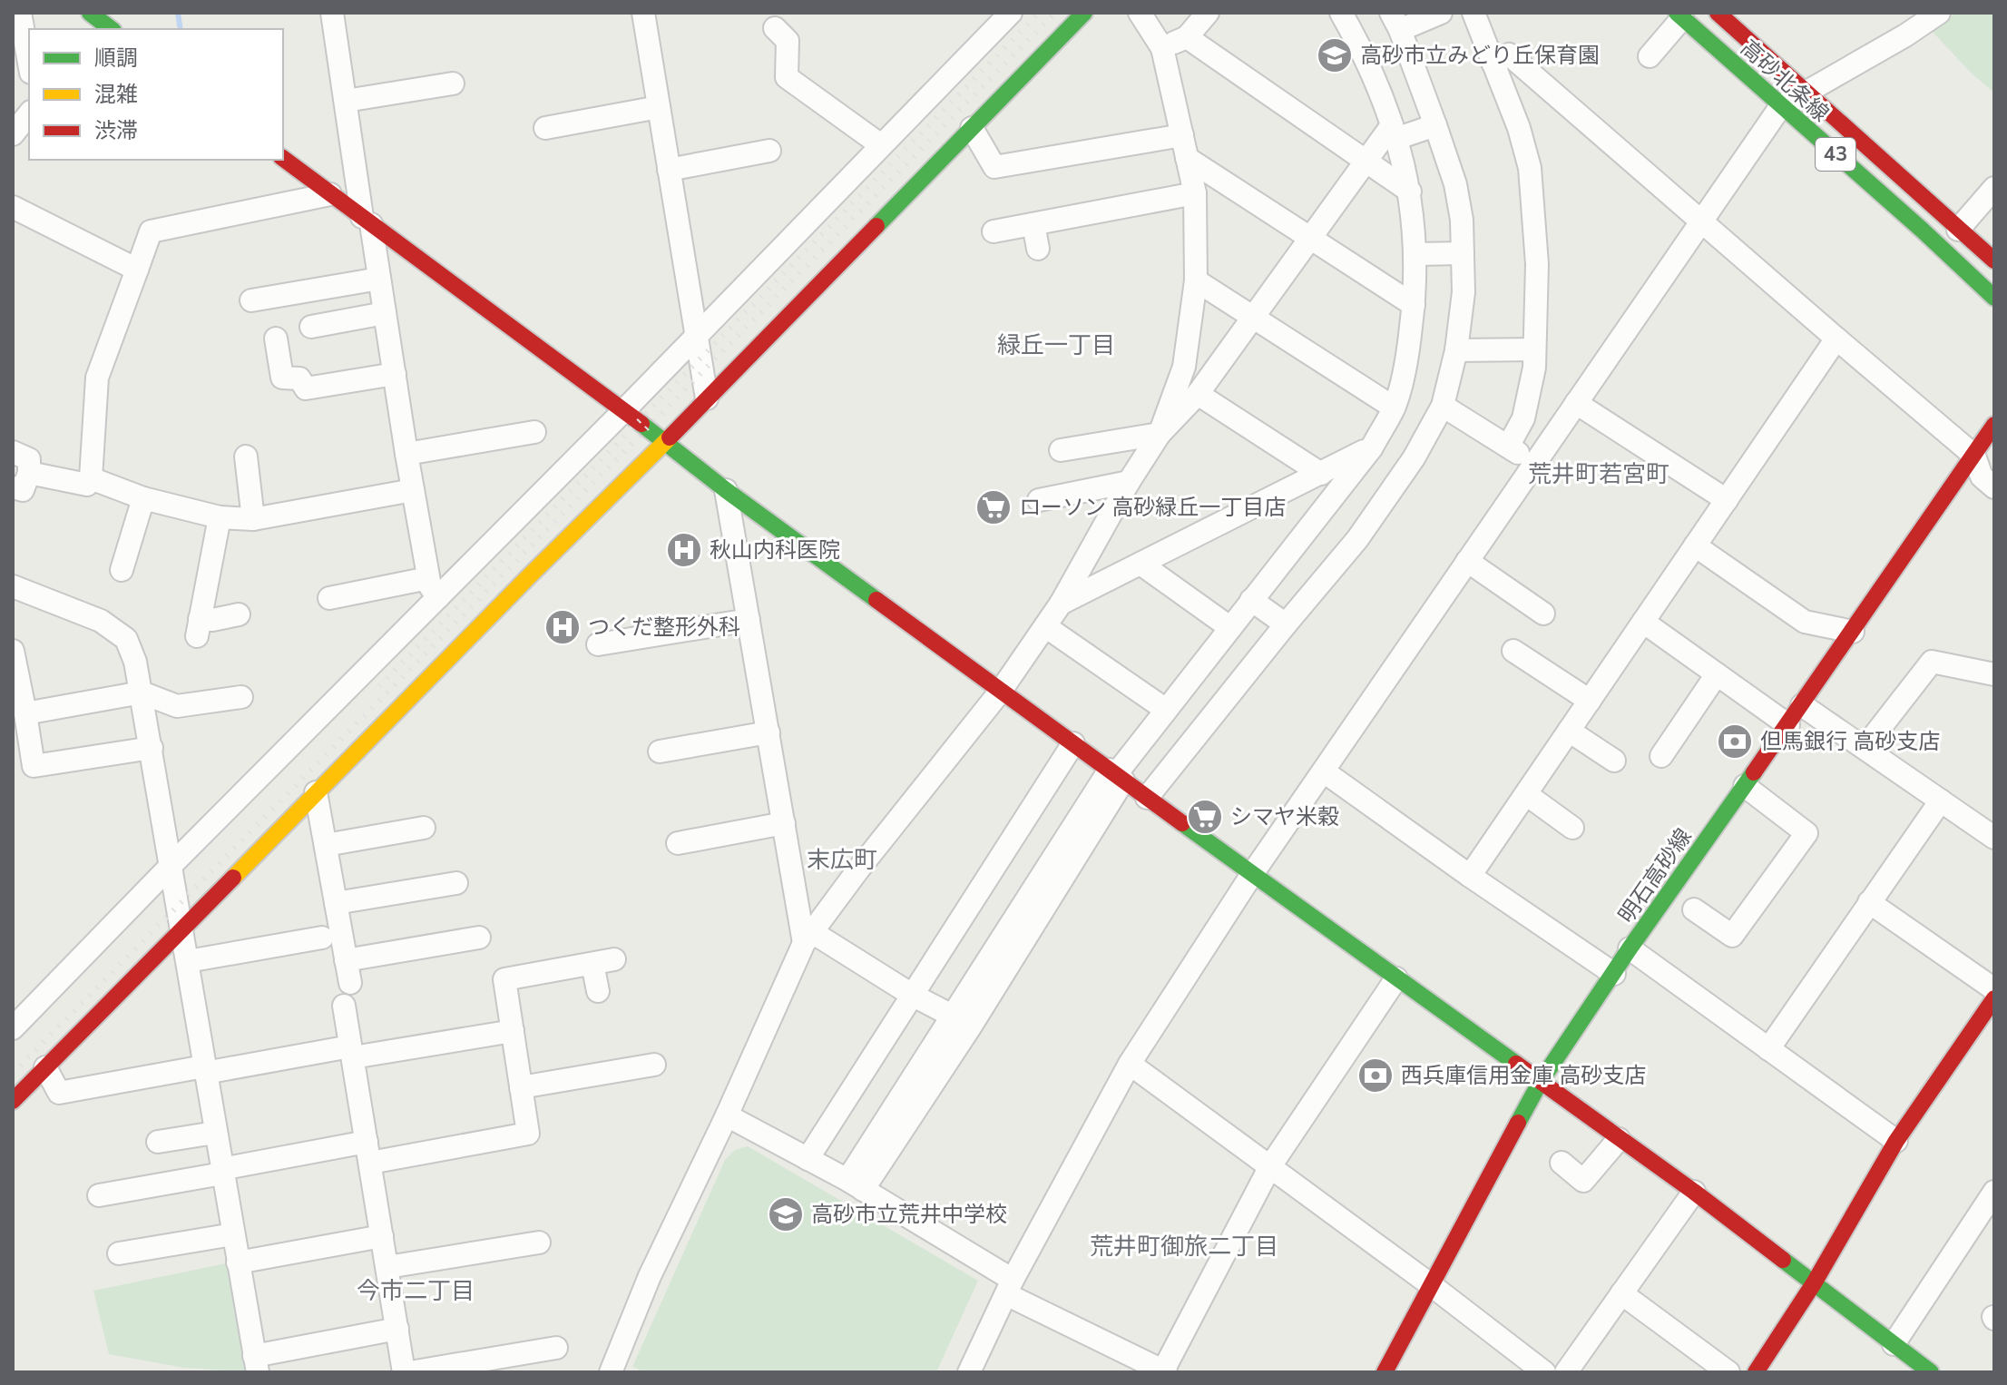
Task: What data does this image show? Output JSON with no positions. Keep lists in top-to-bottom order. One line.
{"streets":{"street":["高砂北条線","43","明石高砂線"]},"districts":["緑丘一丁目","荒井町若宮町","末広町","荒井町御旅二丁目","今市二丁目"],"places":{"school or university":["高砂市立みどり丘保育園","高砂市立荒井中学校"],"supermarket":["ローソン 高砂緑丘一丁目店","シマヤ米穀"],"hospital":["秋山内科医院","つくだ整形外科"],"bank":["但馬銀行 高砂支店","西兵庫信用金庫 高砂支店"]},"legend":["順調","混雑","渋滞"]}
